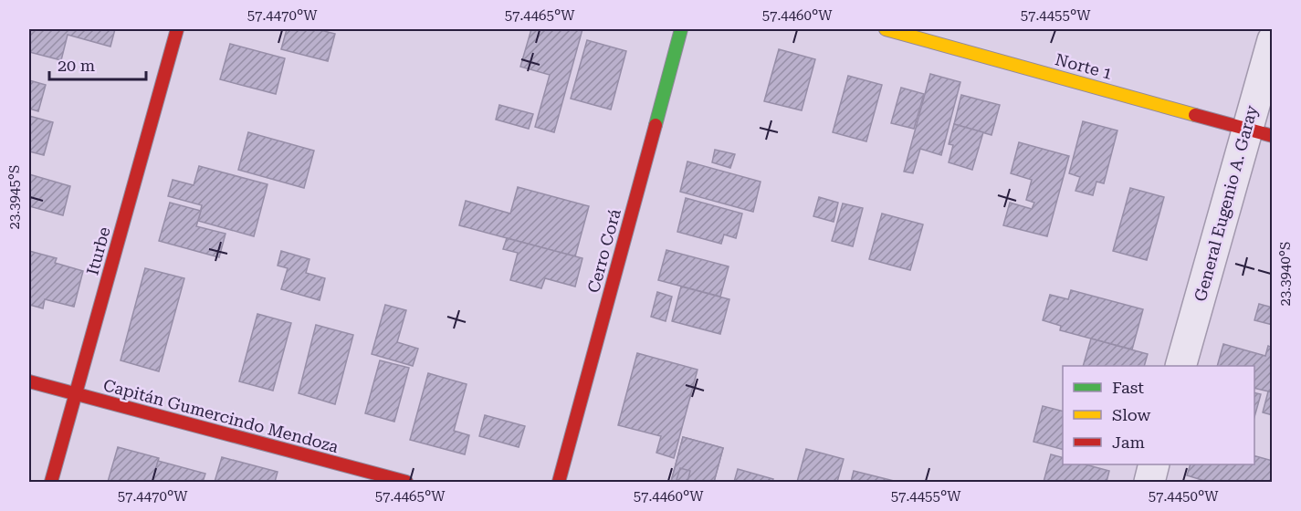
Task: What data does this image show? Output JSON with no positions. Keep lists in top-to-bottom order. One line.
{"streets":{"street":["Norte 1","General Eugenio A. Garay","Iturbe","Cerro Corá","Capitán Gumercindo Mendoza"]},"crossings":[["Norte 1","General Eugenio A. Garay"],["Iturbe","Capitán Gumercindo Mendoza"]],"legend":["Fast","Slow","Jam"],"scale_bar":"20 m","coordinates":["57.4470°W","57.4465°W","57.4460°W","57.4455°W","23.3945°S","23.3940°S","57.4450°W"]}
